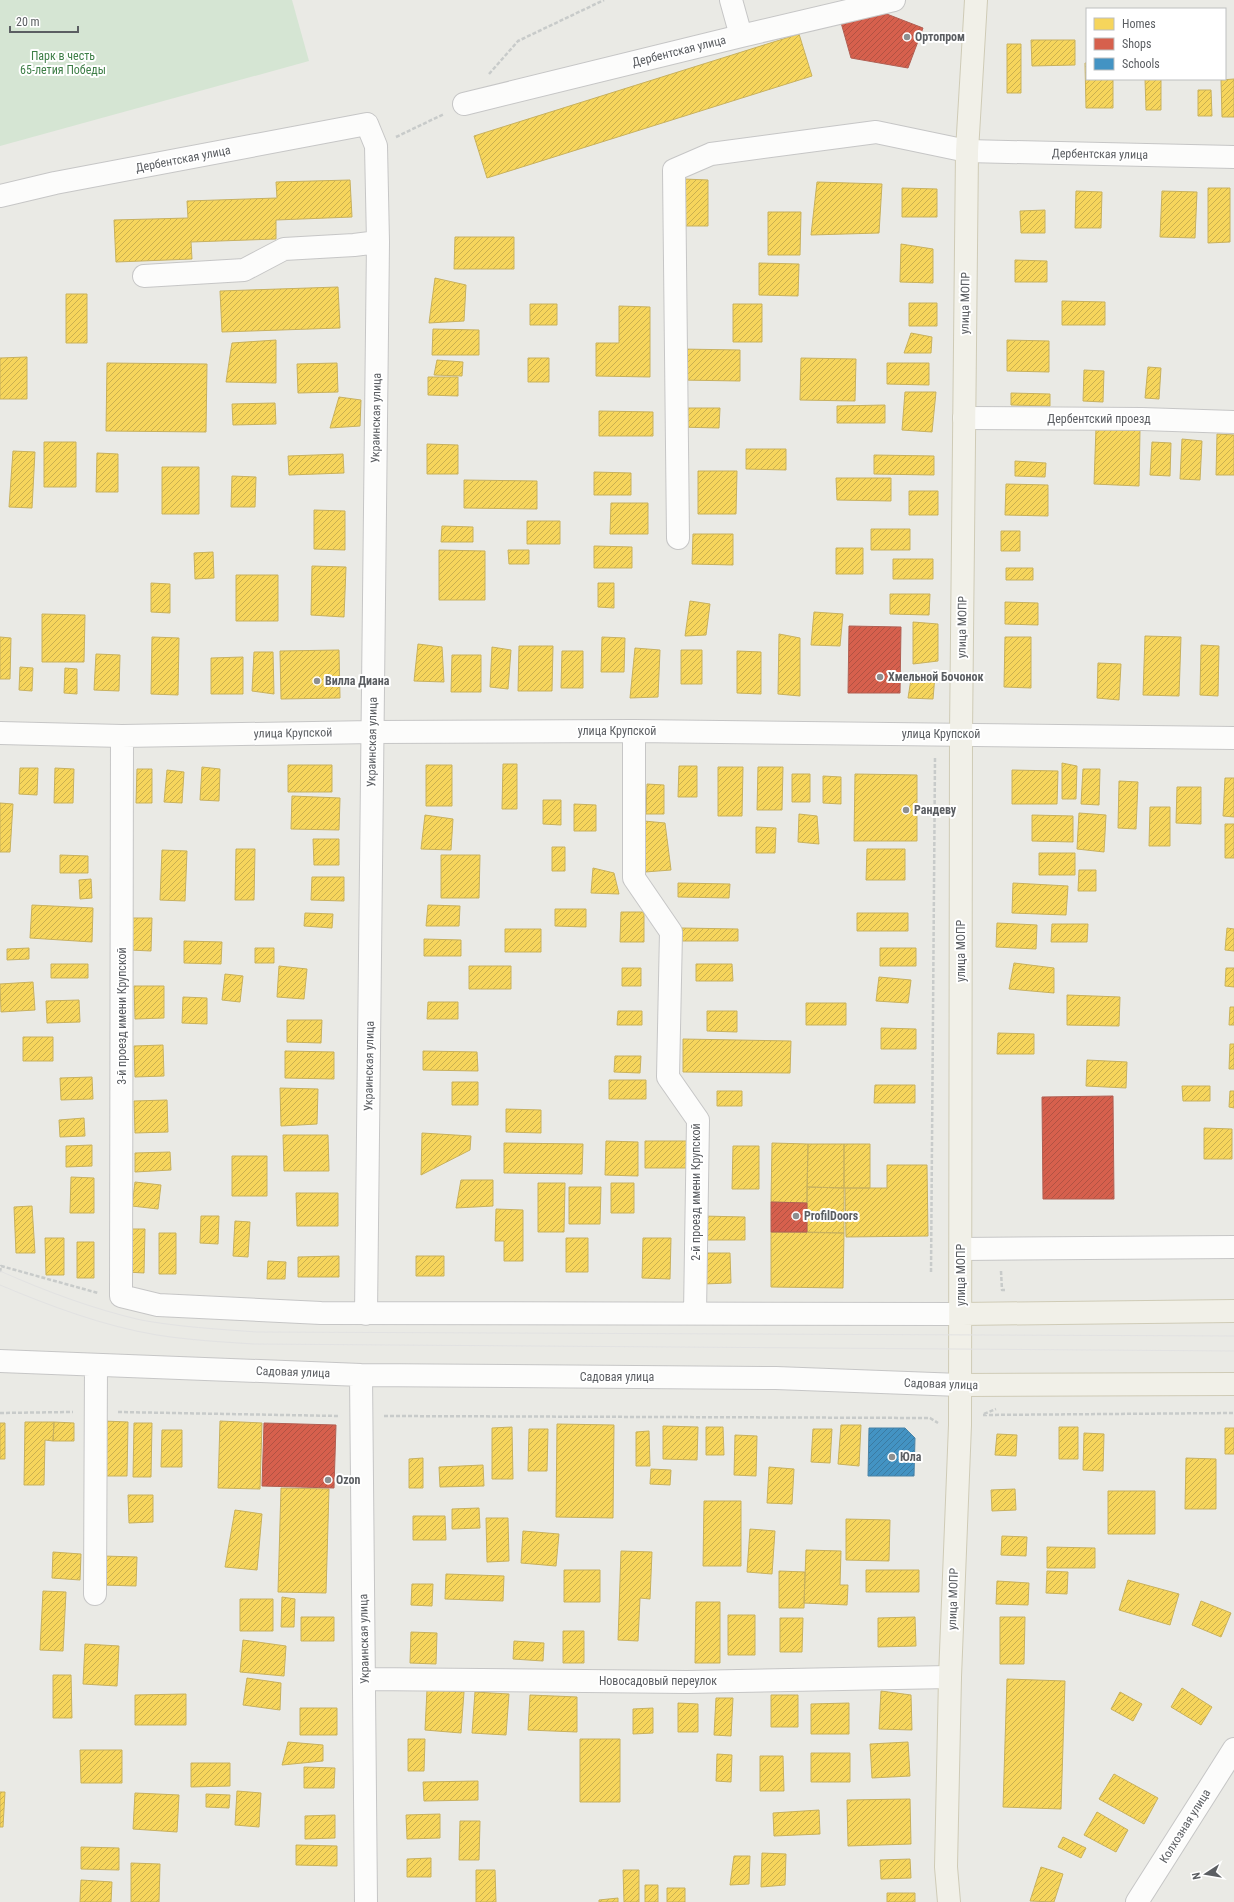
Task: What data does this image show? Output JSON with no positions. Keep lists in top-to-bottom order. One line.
{"streets":{"main road":["улица МОПР","Садовая улица"],"street":["Дербентская улица","Украинская улица","Дербентский проезд","улица Крупской","3-й проезд имени Крупской","2-й проезд имени Крупской","Новосадовый переулок","Колхозная улица"]},"crossings":[["Дербентская улица","улица МОПР"],["Дербентская улица","Украинская улица"],["улица МОПР","Дербентский проезд"],["улица МОПР","улица Крупской"],["улица МОПР","Садовая улица"],["улица МОПР","Новосадовый переулок"],["Украинская улица","улица Крупской"],["Украинская улица","Садовая улица"],["Украинская улица","Новосадовый переулок"],["улица Крупской","3-й проезд имени Крупской"],["улица Крупской","2-й проезд имени Крупской"]],"parks":["Парк в честь 65-летия Победы"],"places":["Ортопром","Хмельной Бочонок","Вилла Диана","Рандеву","ProfilDoors","Юла","Ozon"],"legend":["Homes","Shops","Schools"],"scale_bar":"20 m","north":"left"}
